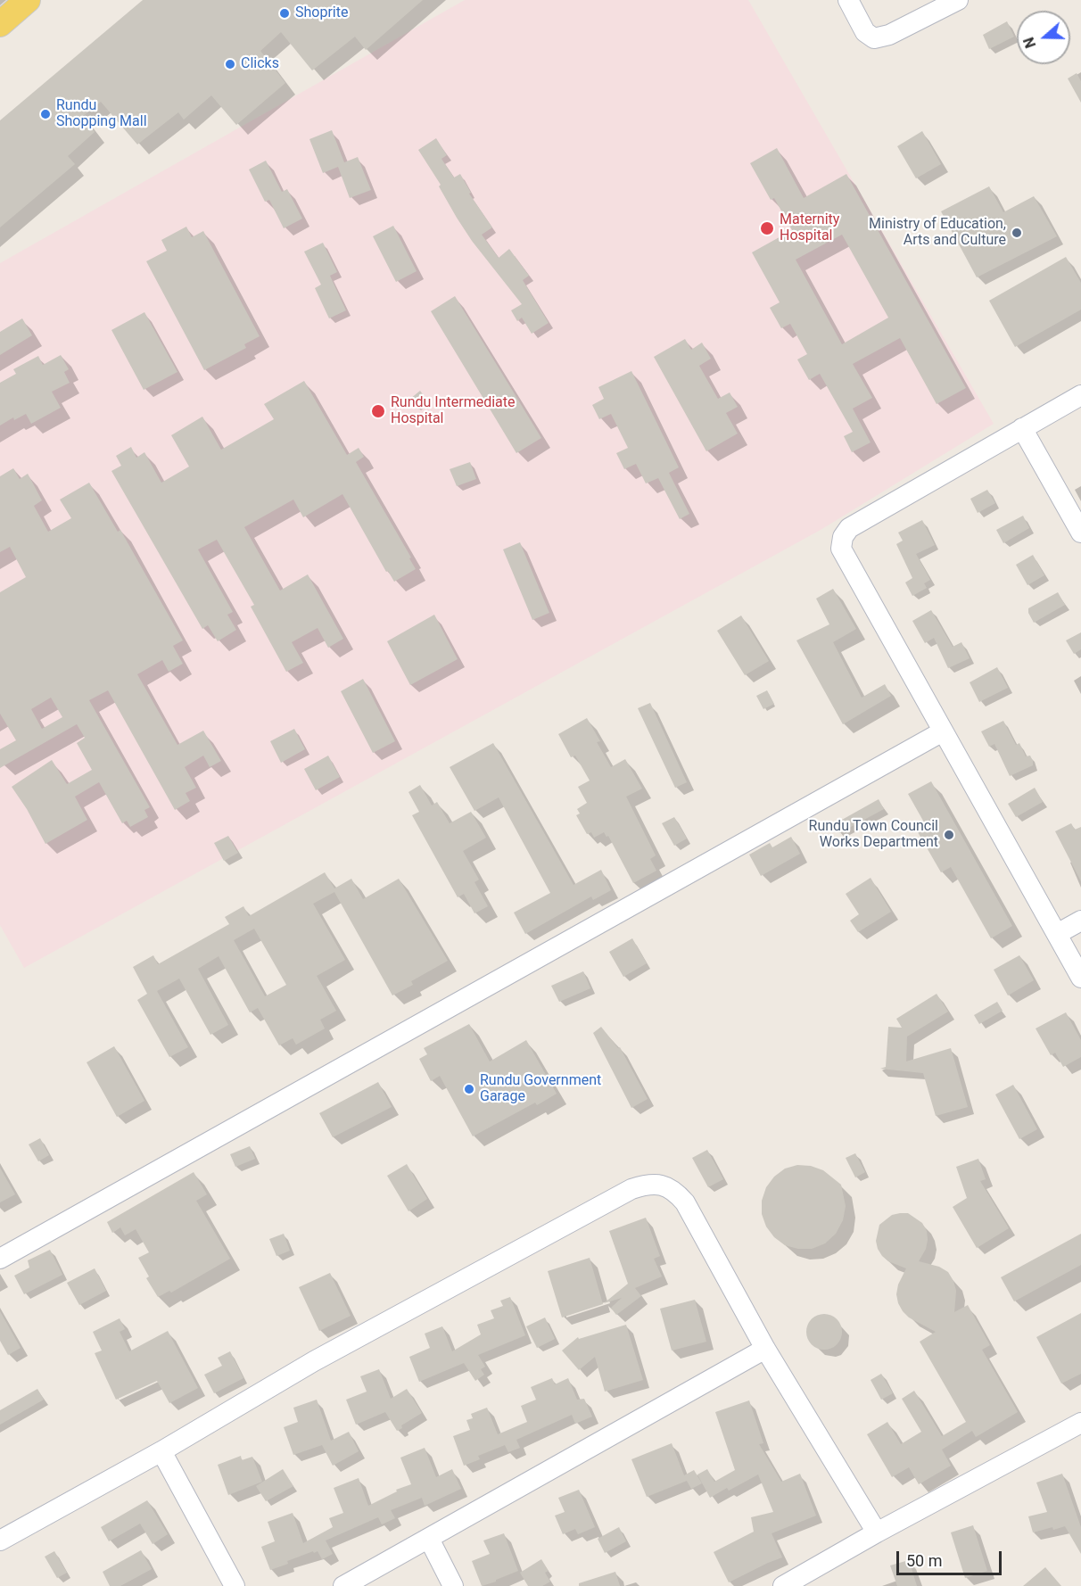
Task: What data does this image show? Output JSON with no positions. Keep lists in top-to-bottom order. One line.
{"places":["Shoprite","Clicks","Rundu Shopping Mall","Maternity Hospital","Ministry of Education, Arts and Culture","Rundu Intermediate Hospital","Rundu Town Council Works Department","Rundu Government Garage"],"scale_bar":"50 m","north":"left"}
